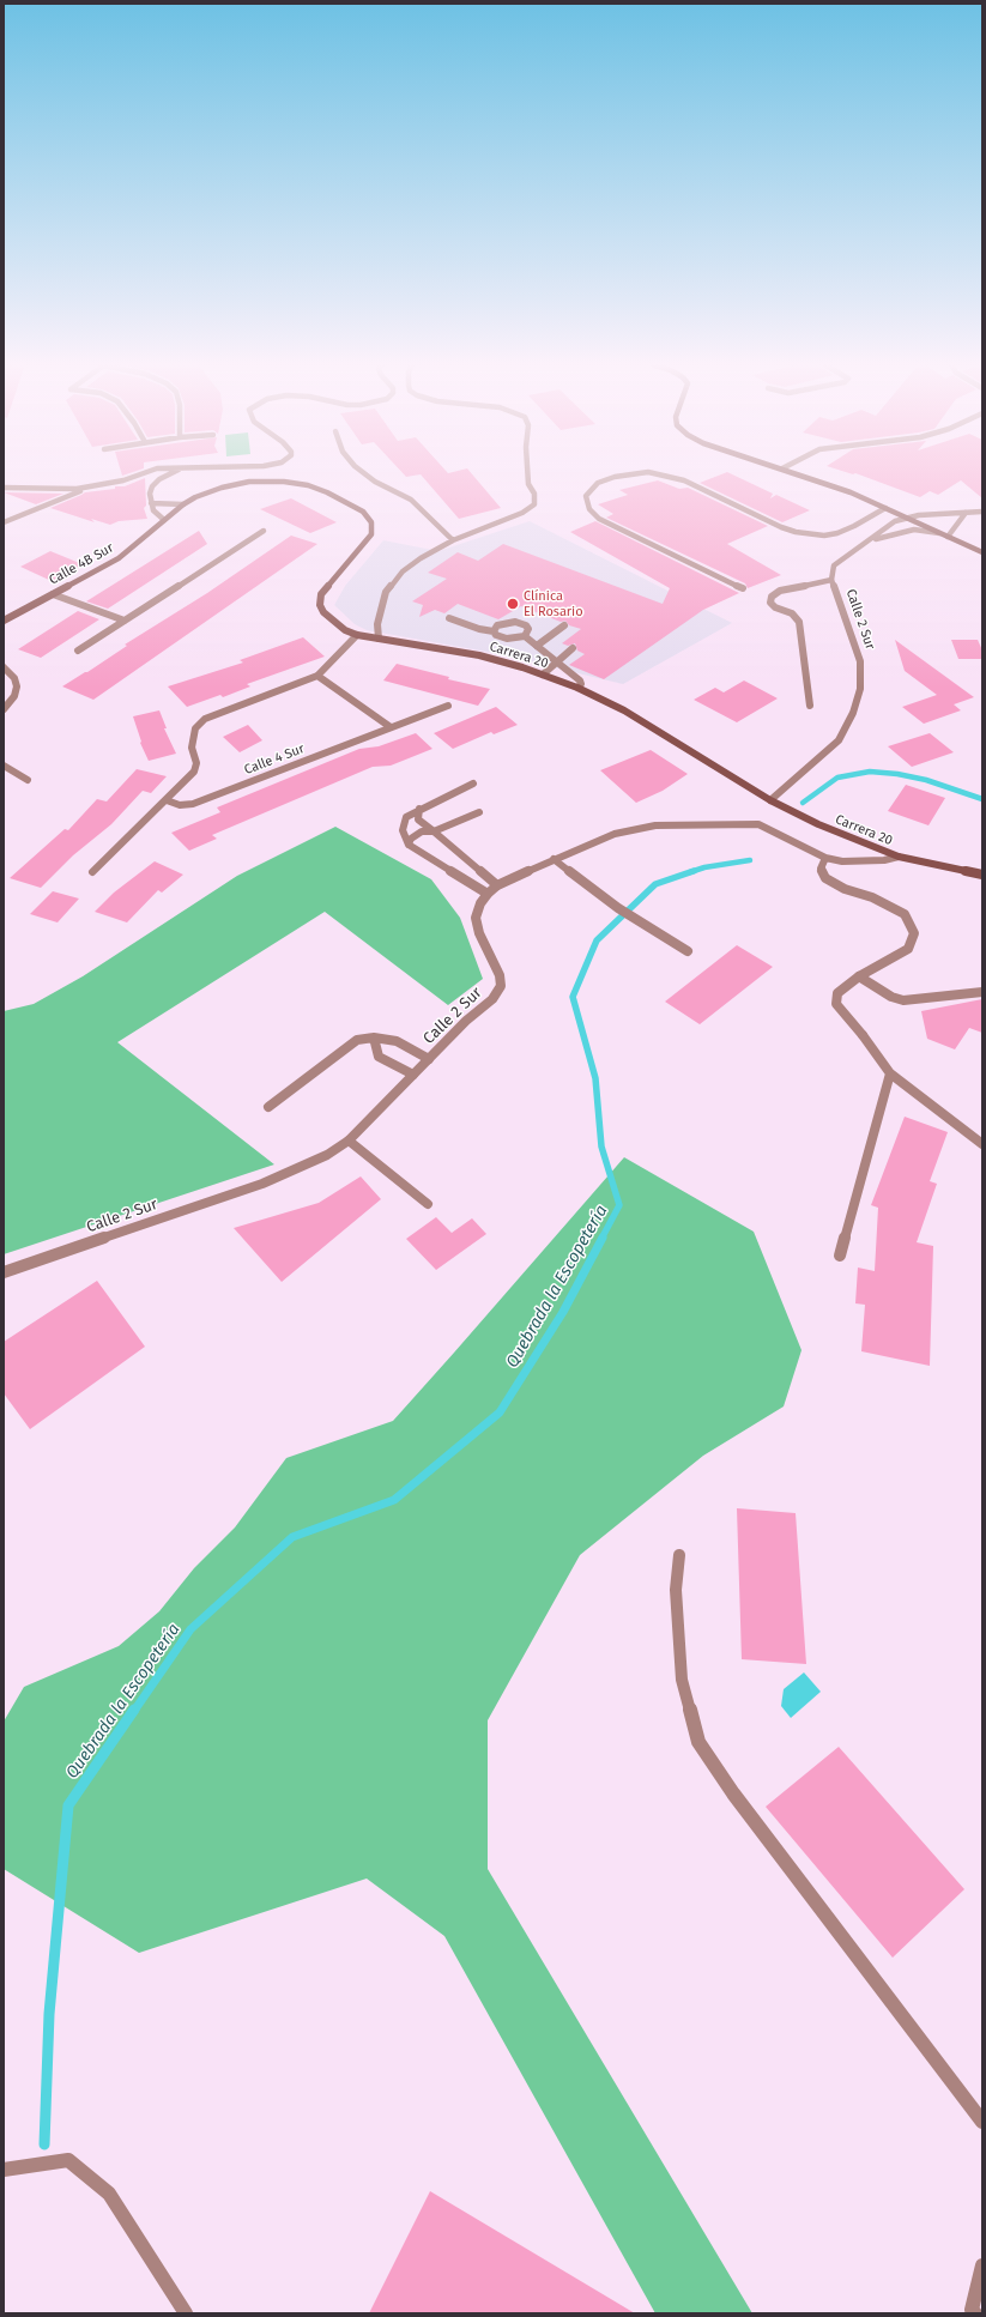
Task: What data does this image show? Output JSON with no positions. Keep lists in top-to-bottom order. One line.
{"streets":{"street":["Calle 4B Sur","Calle 2 Sur","Carrera 20","Calle 4 Sur"]},"crossings":[["Calle 4B Sur","Carrera 20"],["Calle 2 Sur","Carrera 20"]],"water":["Quebrada la Escopetería"],"places":["Clínica El Rosario"]}
